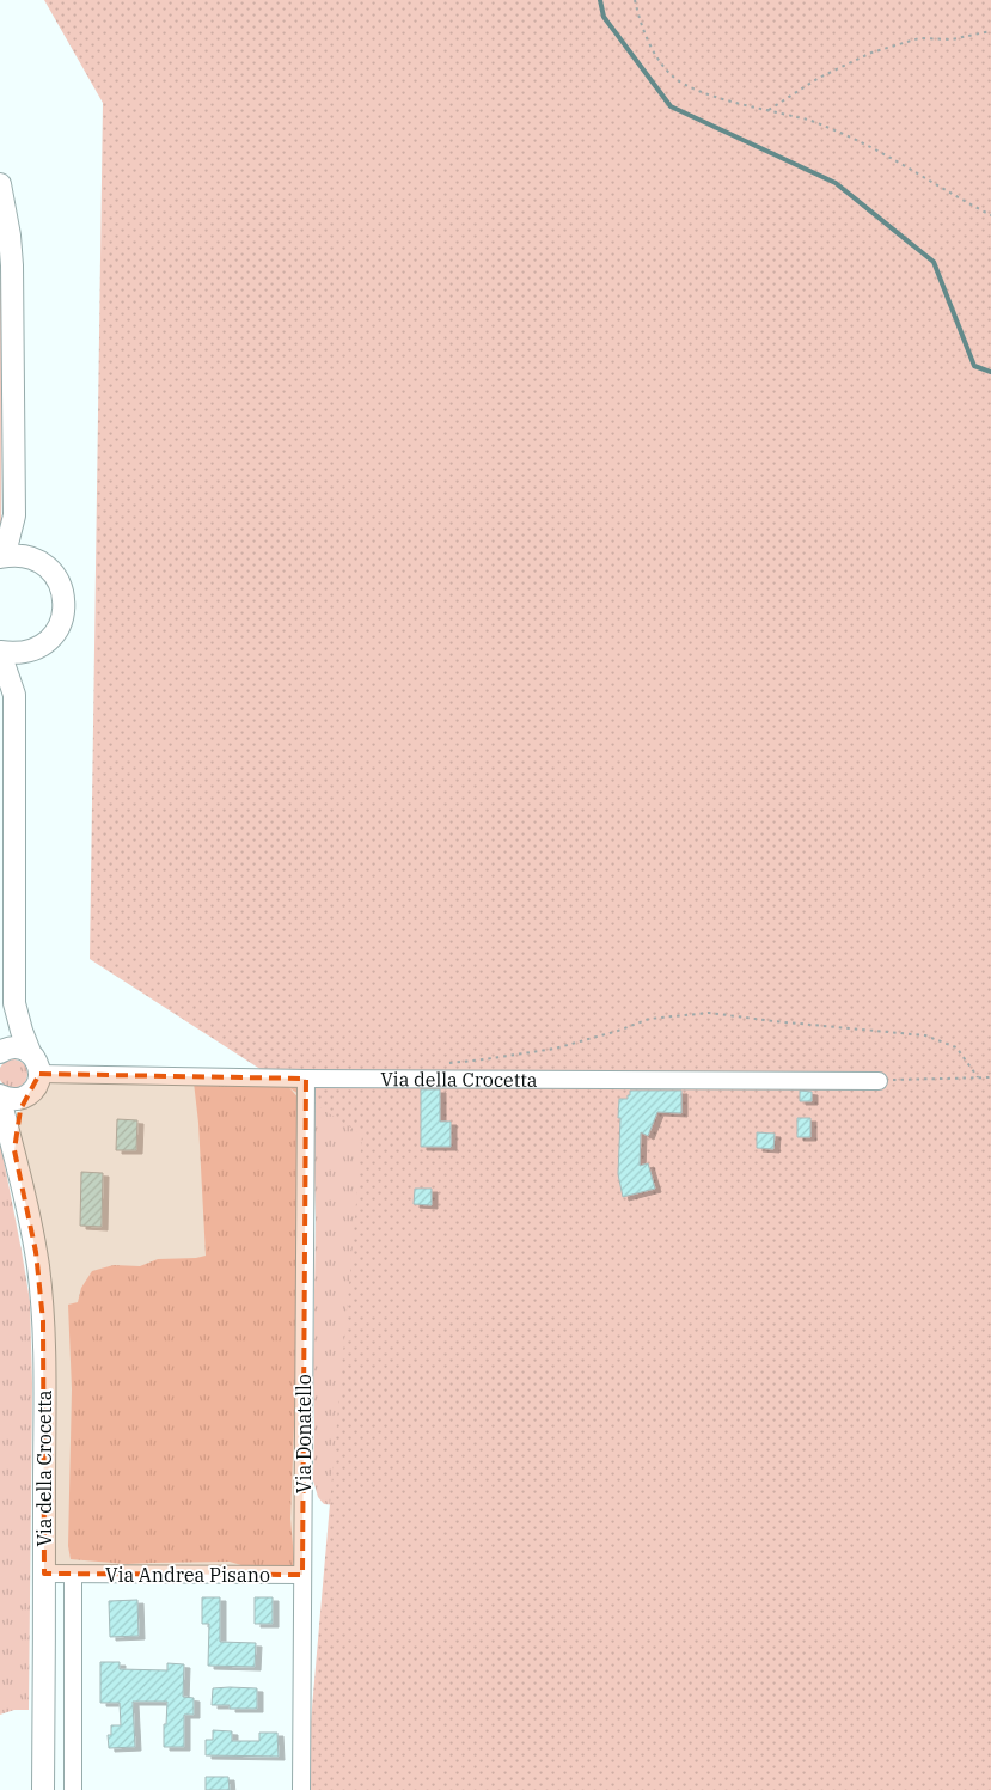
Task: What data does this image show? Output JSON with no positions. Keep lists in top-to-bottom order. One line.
{"streets":{"street":["Via della Crocetta","Via Donatello","Via Andrea Pisano"]},"crossings":[["Via della Crocetta","Via Donatello"],["Via della Crocetta","Via Andrea Pisano"],["Via Donatello","Via Andrea Pisano"]]}
